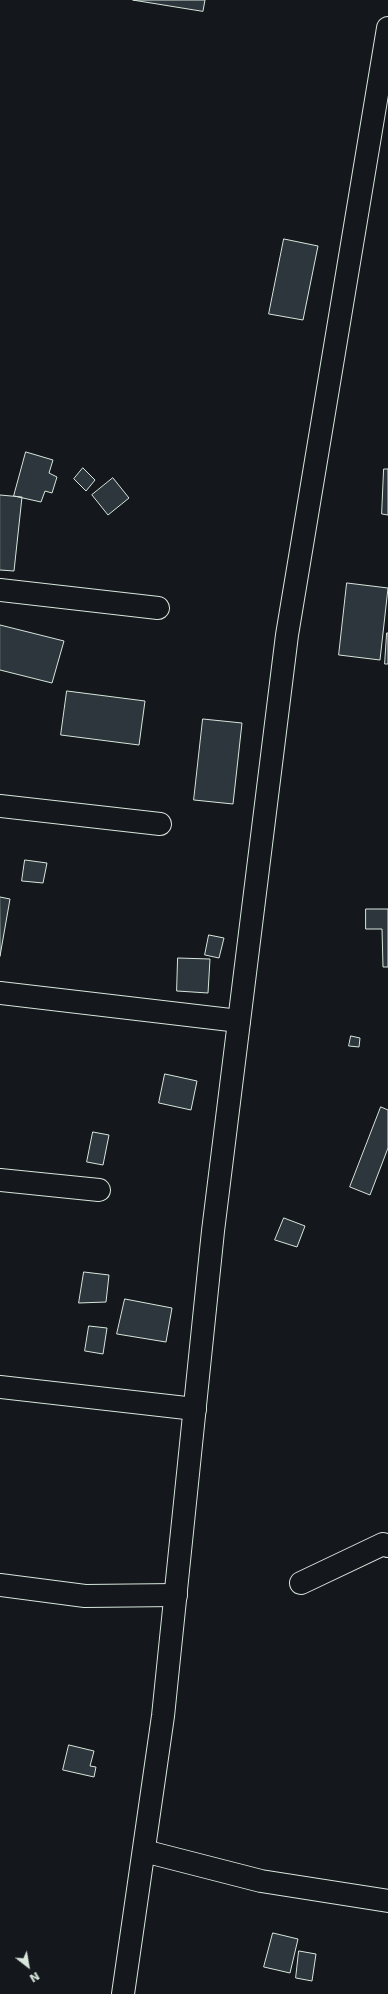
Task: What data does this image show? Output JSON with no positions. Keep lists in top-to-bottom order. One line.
{"north":"bottom right"}
